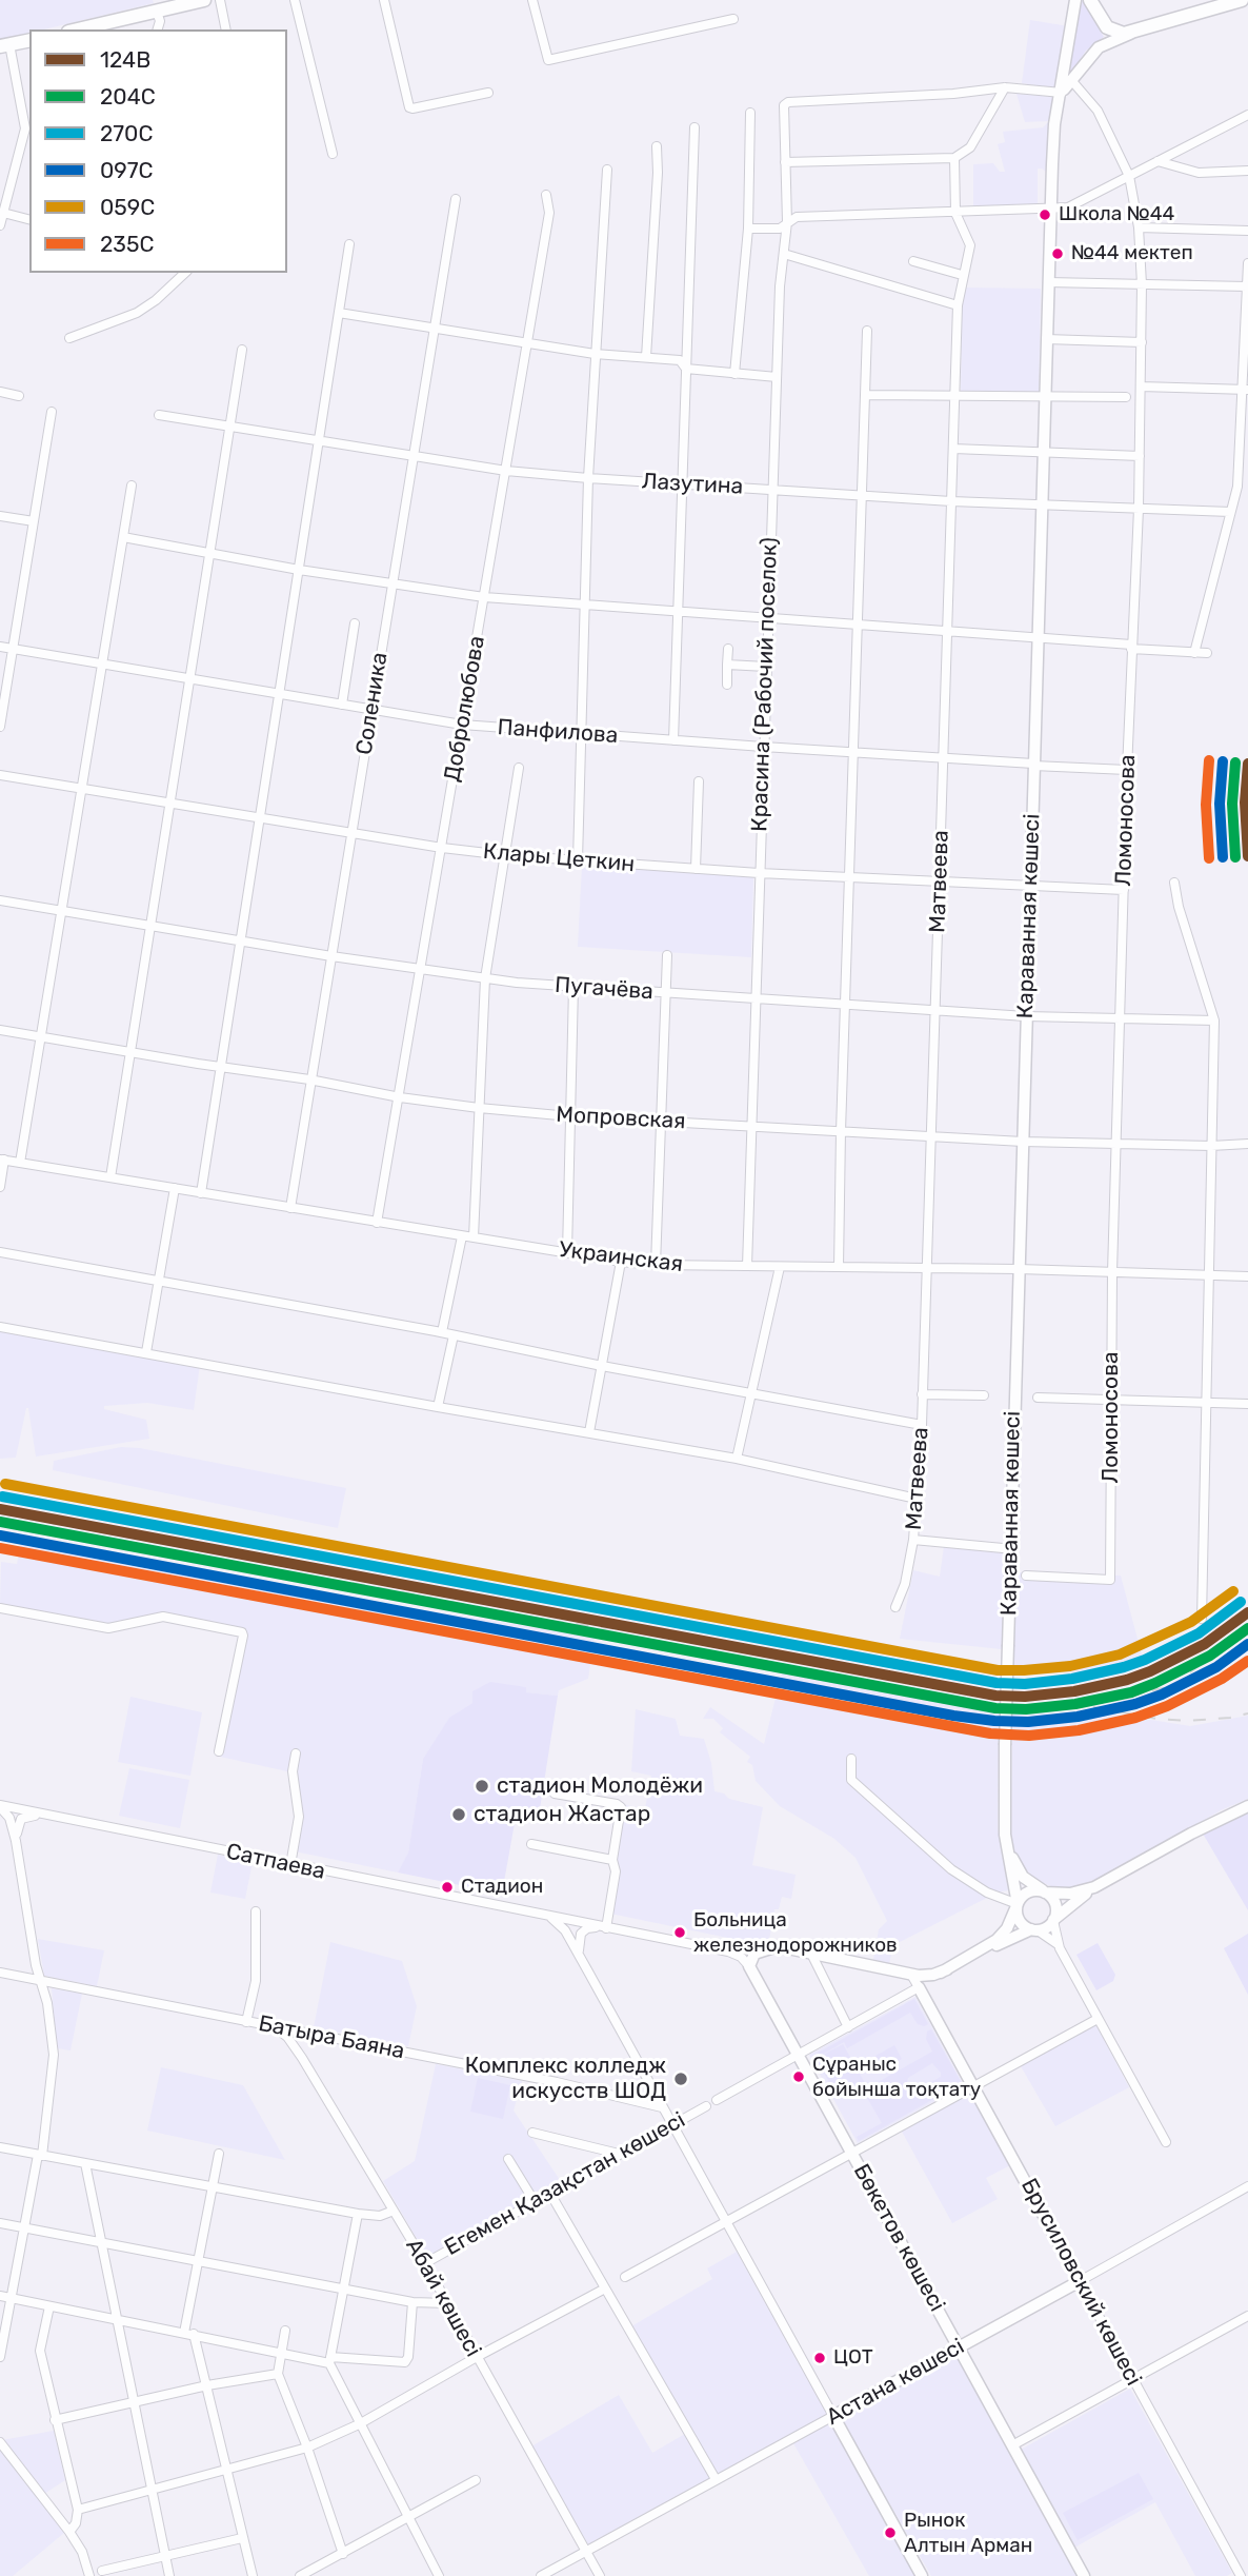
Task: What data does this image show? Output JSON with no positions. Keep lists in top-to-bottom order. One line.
{"streets":{"main road":["Караванная көшесі","Бөкетов көшесі","Брусиловский көшесі","Астана көшесі"],"street":["Лазутина","Красина (Рабочий поселок)","Соленика","Добролюбова","Панфилова","Ломоносова","Клары Цеткин","Матвеева","Пугачёва","Мопровская","Украинская","Сатпаева","Батыра Баяна","Егемен Қазақстан көшесі","Абай көшесі"]},"crossings":[["Лазутина","Красина (Рабочий поселок)"],["Лазутина","Соленика"],["Лазутина","Добролюбова"],["Лазутина","Ломоносова"],["Лазутина","Матвеева"],["Лазутина","Караванная көшесі"],["Красина (Рабочий поселок)","Панфилова"],["Красина (Рабочий поселок)","Клары Цеткин"],["Красина (Рабочий поселок)","Пугачёва"],["Красина (Рабочий поселок)","Мопровская"],["Красина (Рабочий поселок)","Украинская"],["Соленика","Панфилова"],["Соленика","Клары Цеткин"],["Соленика","Пугачёва"],["Соленика","Мопровская"],["Соленика","Украинская"],["Добролюбова","Панфилова"],["Добролюбова","Клары Цеткин"],["Добролюбова","Пугачёва"],["Добролюбова","Мопровская"],["Добролюбова","Украинская"],["Панфилова","Ломоносова"],["Панфилова","Матвеева"],["Панфилова","Караванная көшесі"],["Ломоносова","Клары Цеткин"],["Ломоносова","Пугачёва"],["Ломоносова","Мопровская"],["Ломоносова","Украинская"],["Клары Цеткин","Матвеева"],["Клары Цеткин","Караванная көшесі"],["Матвеева","Пугачёва"],["Матвеева","Мопровская"],["Матвеева","Украинская"],["Караванная көшесі","Пугачёва"],["Караванная көшесі","Мопровская"],["Караванная көшесі","Украинская"],["Батыра Баяна","Абай көшесі"],["Егемен Қазақстан көшесі","Абай көшесі"],["Бөкетов көшесі","Астана көшесі"],["Брусиловский көшесі","Астана көшесі"],["Абай көшесі","Астана көшесі"]],"places":["Школа №44","№44 мектеп","стадион Молодёжи","стадион Жастар","Стадион","Больница железнодорожников","Сұраныс бойынша тоқтату","Комплекс колледж искусств ШОД","ЦОТ","Рынок Алтын Арман"],"lines":["transit line 235С","transit line 097С","transit line 204С","transit line 124В","transit line 059С","transit line 270С"],"legend":["124В","204С","270С","097С","059С","235С"]}
